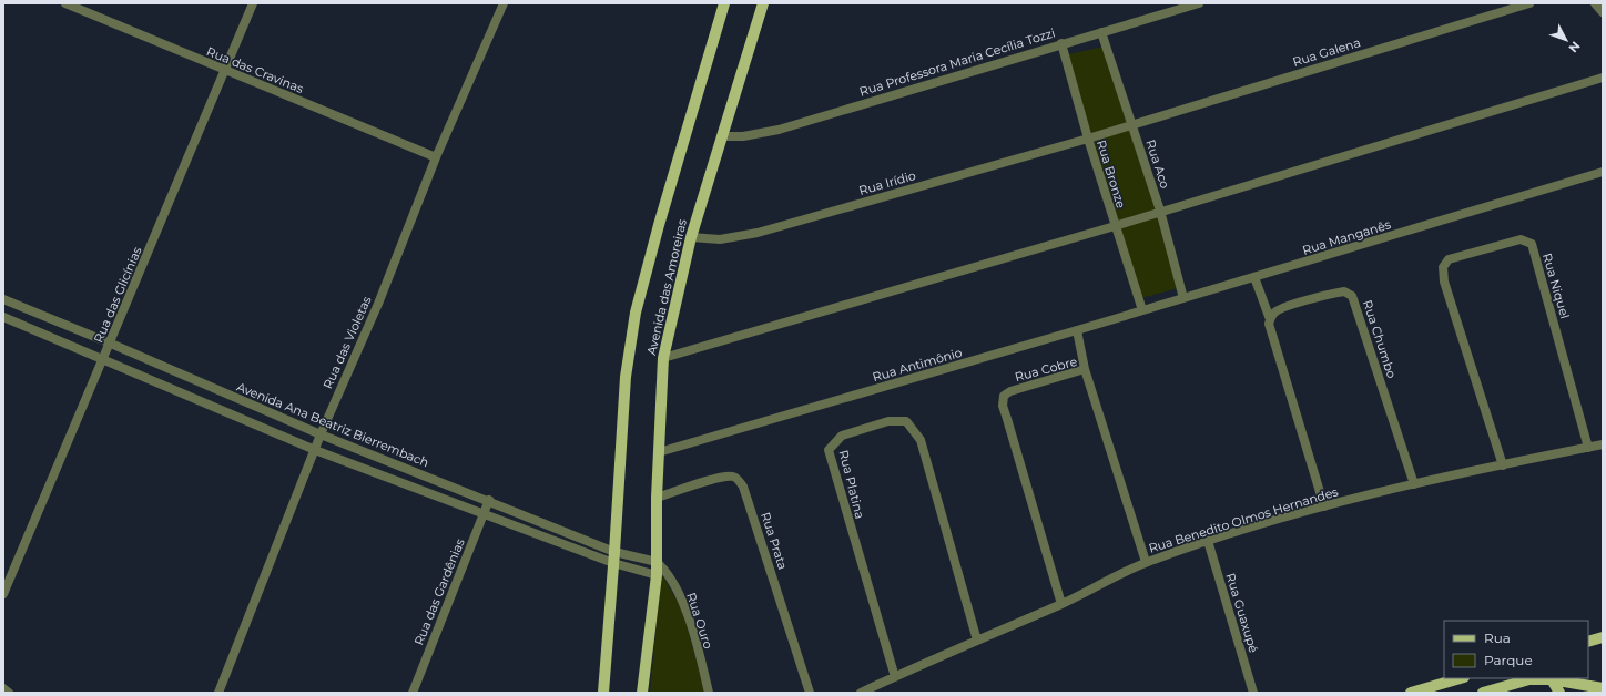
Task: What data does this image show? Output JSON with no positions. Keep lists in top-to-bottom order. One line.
{"streets":{"main road":["Avenida das Amoreiras"],"street":["Rua Galena","Rua Professora Maria Cecília Tozzi","Rua das Cravinas","Rua Aco","Rua Bronze","Rua Irídio","Rua Manganês","Rua Niquel","Rua das Glicínias","Rua Chumbo","Rua das Violetas","Rua Antimônio","Rua Cobre","Avenida Ana Beatriz Bierrembach","Rua Platina","Rua Benedito Olmos Hernandes","Rua Prata","Rua das Gardênias","Rua Guaxupé","Rua Ouro"]},"crossings":[["Rua Galena","Rua Aco"],["Rua Galena","Rua Bronze"],["Rua Galena","Rua Irídio"],["Rua Professora Maria Cecília Tozzi","Rua Bronze"],["Rua Professora Maria Cecília Tozzi","Avenida das Amoreiras"],["Rua das Cravinas","Rua das Glicínias"],["Rua das Cravinas","Rua das Violetas"],["Rua Bronze","Rua Irídio"],["Rua Bronze","Rua Antimônio"],["Rua Irídio","Avenida das Amoreiras"],["Rua Manganês","Rua Antimônio"],["Rua Niquel","Rua Benedito Olmos Hernandes"],["Avenida das Amoreiras","Rua Antimônio"],["Avenida das Amoreiras","Avenida Ana Beatriz Bierrembach"],["Avenida das Amoreiras","Rua Prata"],["Avenida das Amoreiras","Rua Ouro"],["Rua das Glicínias","Avenida Ana Beatriz Bierrembach"],["Rua Chumbo","Rua Benedito Olmos Hernandes"],["Rua das Violetas","Avenida Ana Beatriz Bierrembach"],["Rua Cobre","Rua Benedito Olmos Hernandes"],["Avenida Ana Beatriz Bierrembach","Rua das Gardênias"],["Avenida Ana Beatriz Bierrembach","Rua Ouro"],["Rua Platina","Rua Benedito Olmos Hernandes"],["Rua Benedito Olmos Hernandes","Rua Guaxupé"]],"legend":["Rua","Parque"],"north":"bottom right"}
